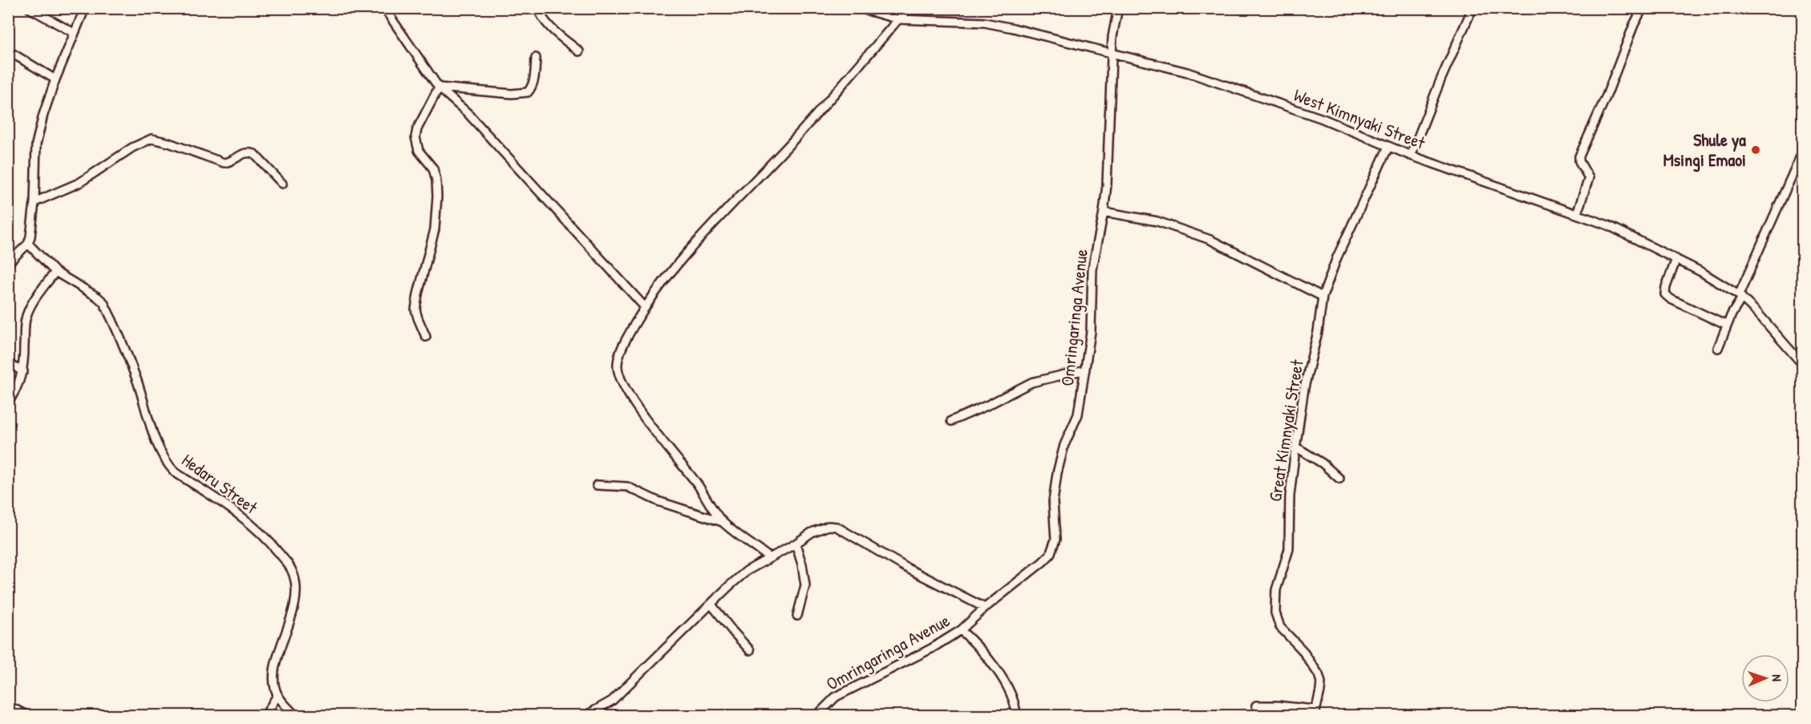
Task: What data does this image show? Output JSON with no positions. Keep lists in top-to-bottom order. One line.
{"streets":{"street":["West Kimnyaki Street","Omringaringa Avenue","Great Kimnyaki Street","Hedaru Street"]},"crossings":[["West Kimnyaki Street","Omringaringa Avenue"],["West Kimnyaki Street","Great Kimnyaki Street"]],"places":["Shule ya Msingi Emaoi"],"north":"right"}
